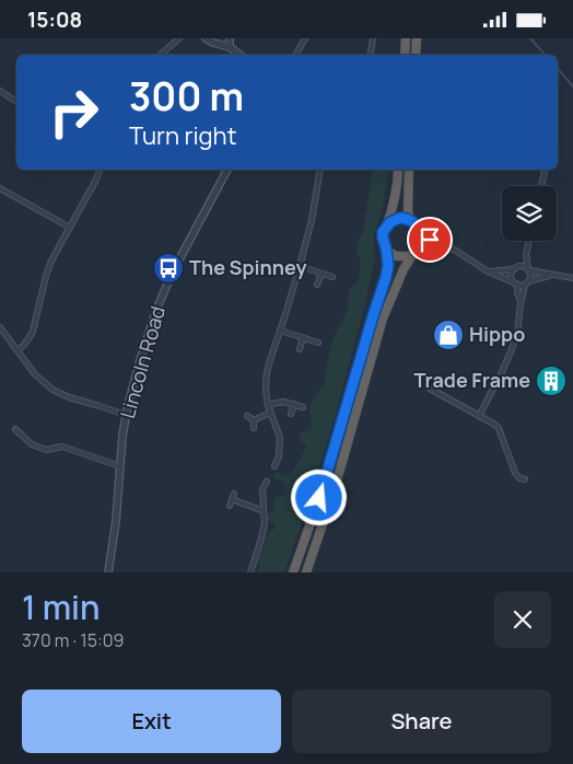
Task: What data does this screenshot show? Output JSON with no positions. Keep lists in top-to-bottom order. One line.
{"streets":{"street":["Lincoln Road"]},"places":{"bus stop":["The Spinney"],"shop":["Hippo"],"building":["Trade Frame"]},"page":{"status":"15:08","turn":["300 m","Turn right"],"heading":["1 min","370 m · 15:09"],"buttons":["Exit","Share"]}}
